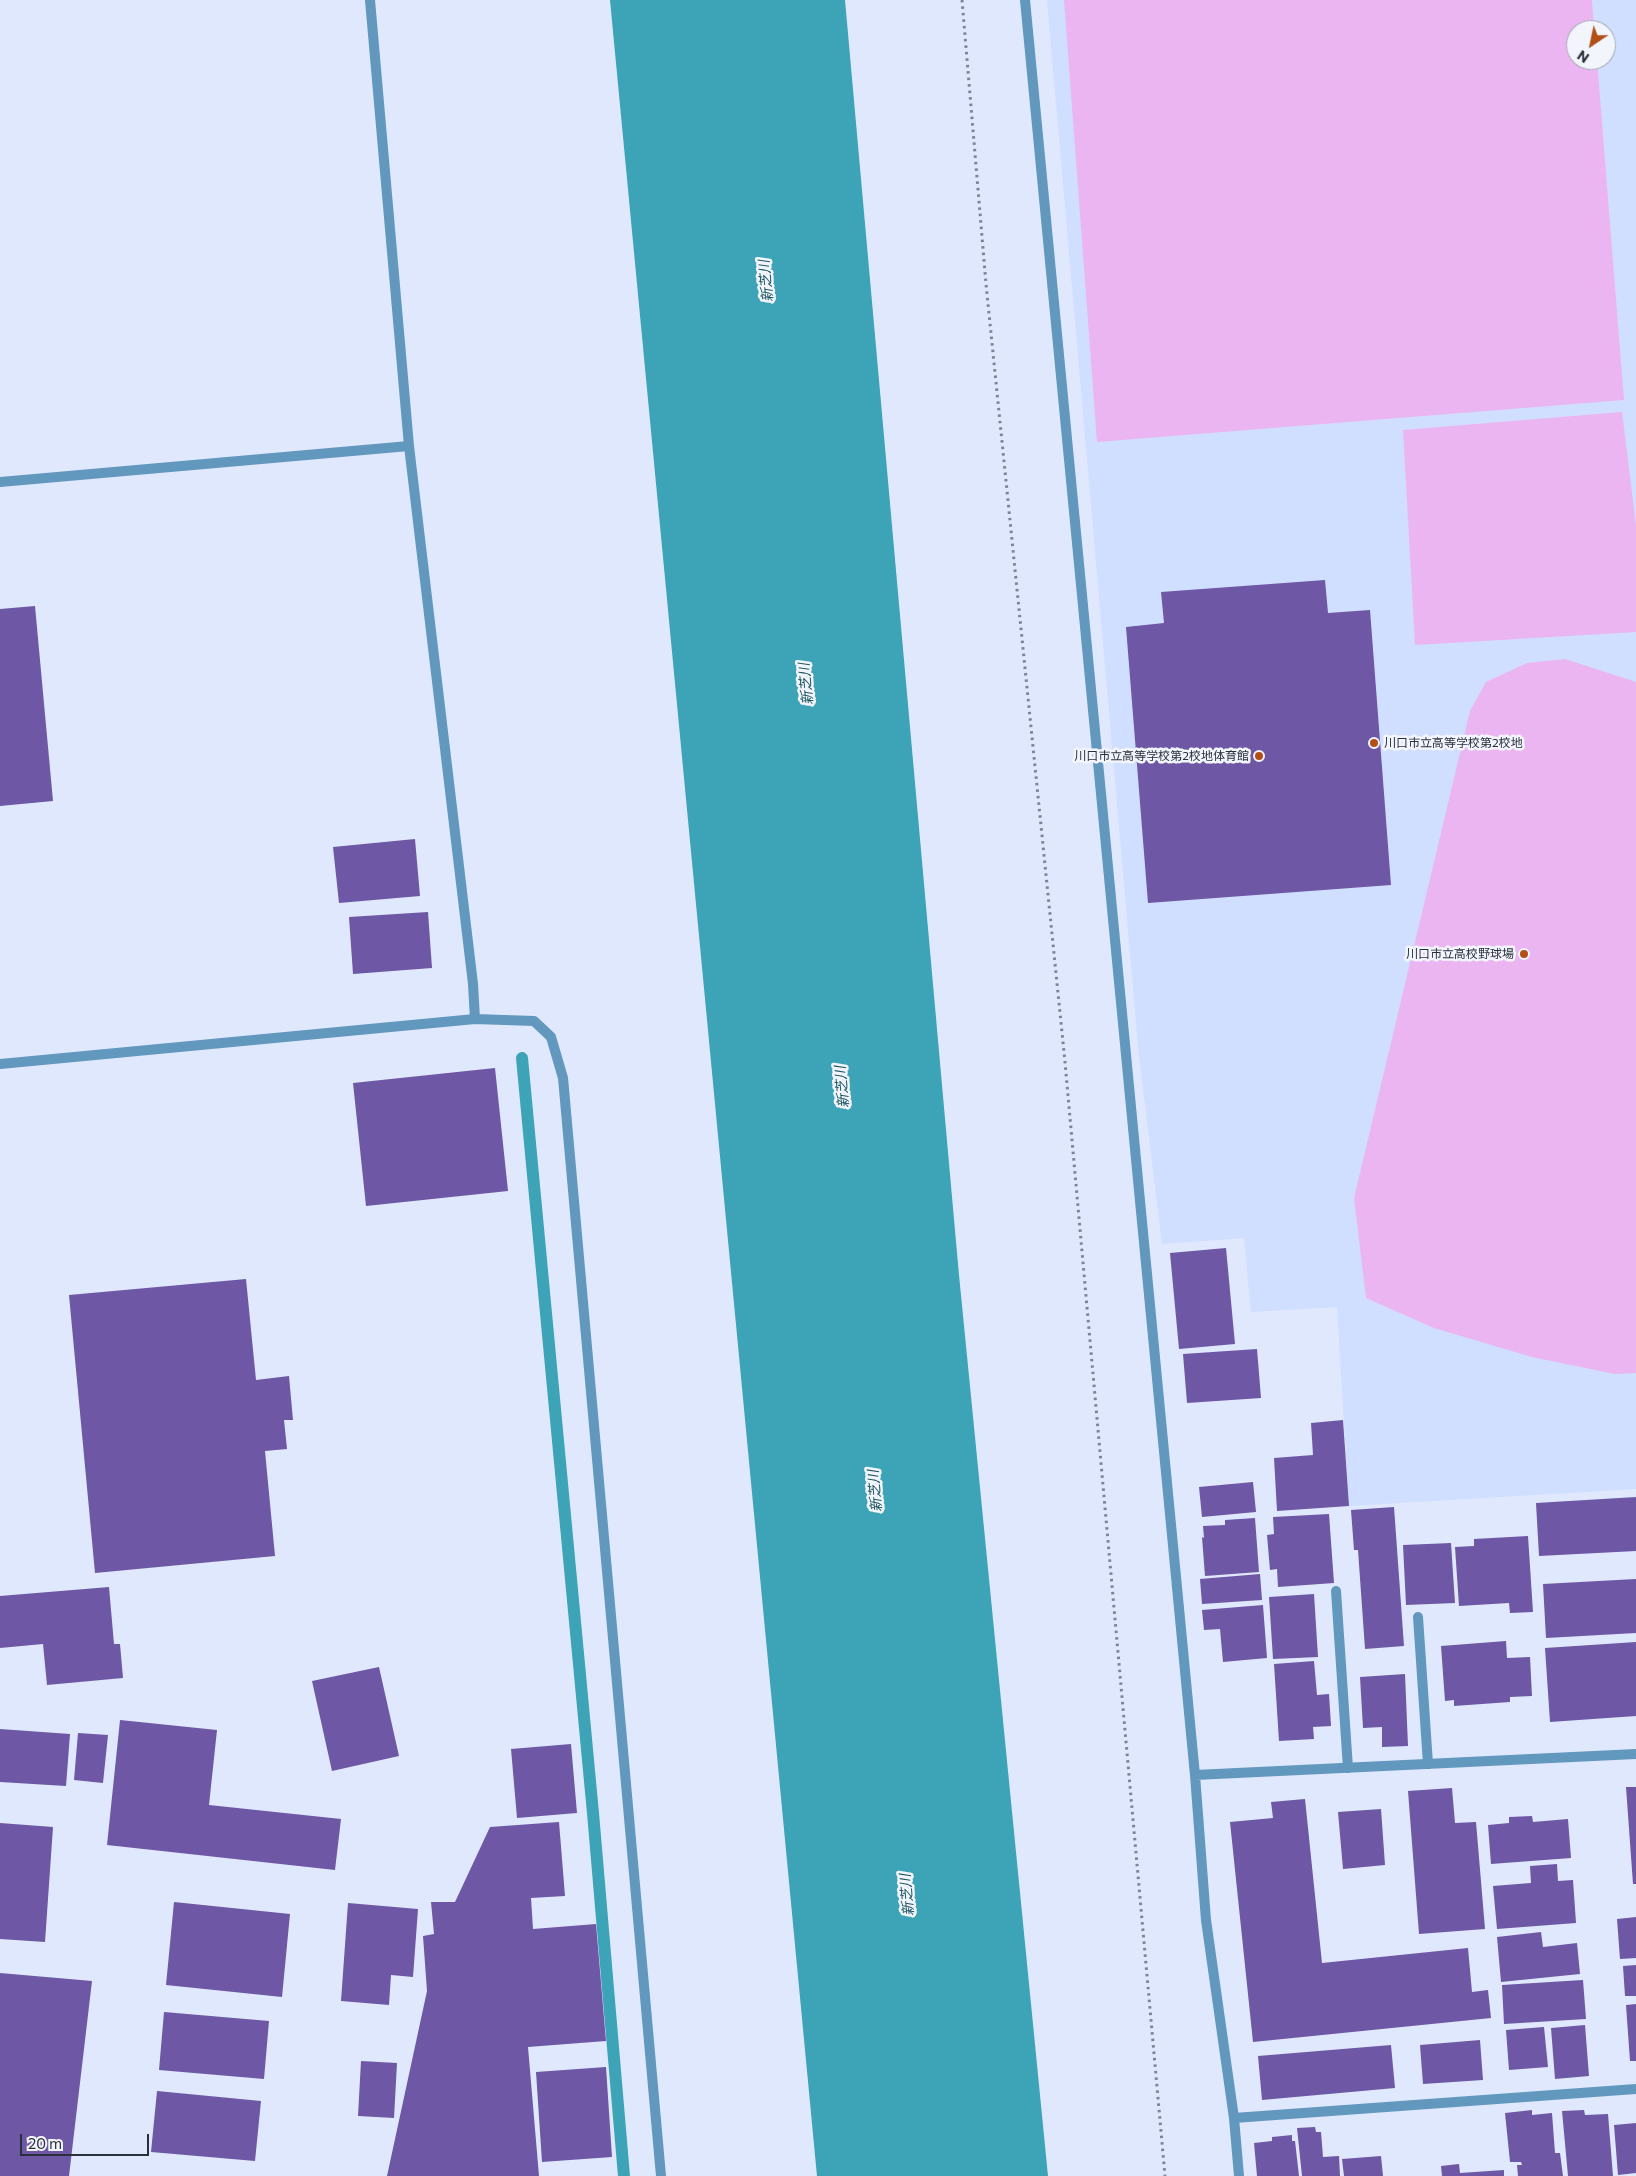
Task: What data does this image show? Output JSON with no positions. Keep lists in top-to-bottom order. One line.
{"water":["新芝川"],"places":["川口市立高等学校第2校地","川口市立高等学校第2校地体育館","川口市立高校野球場"],"scale_bar":"20 m","north":"bottom left"}
